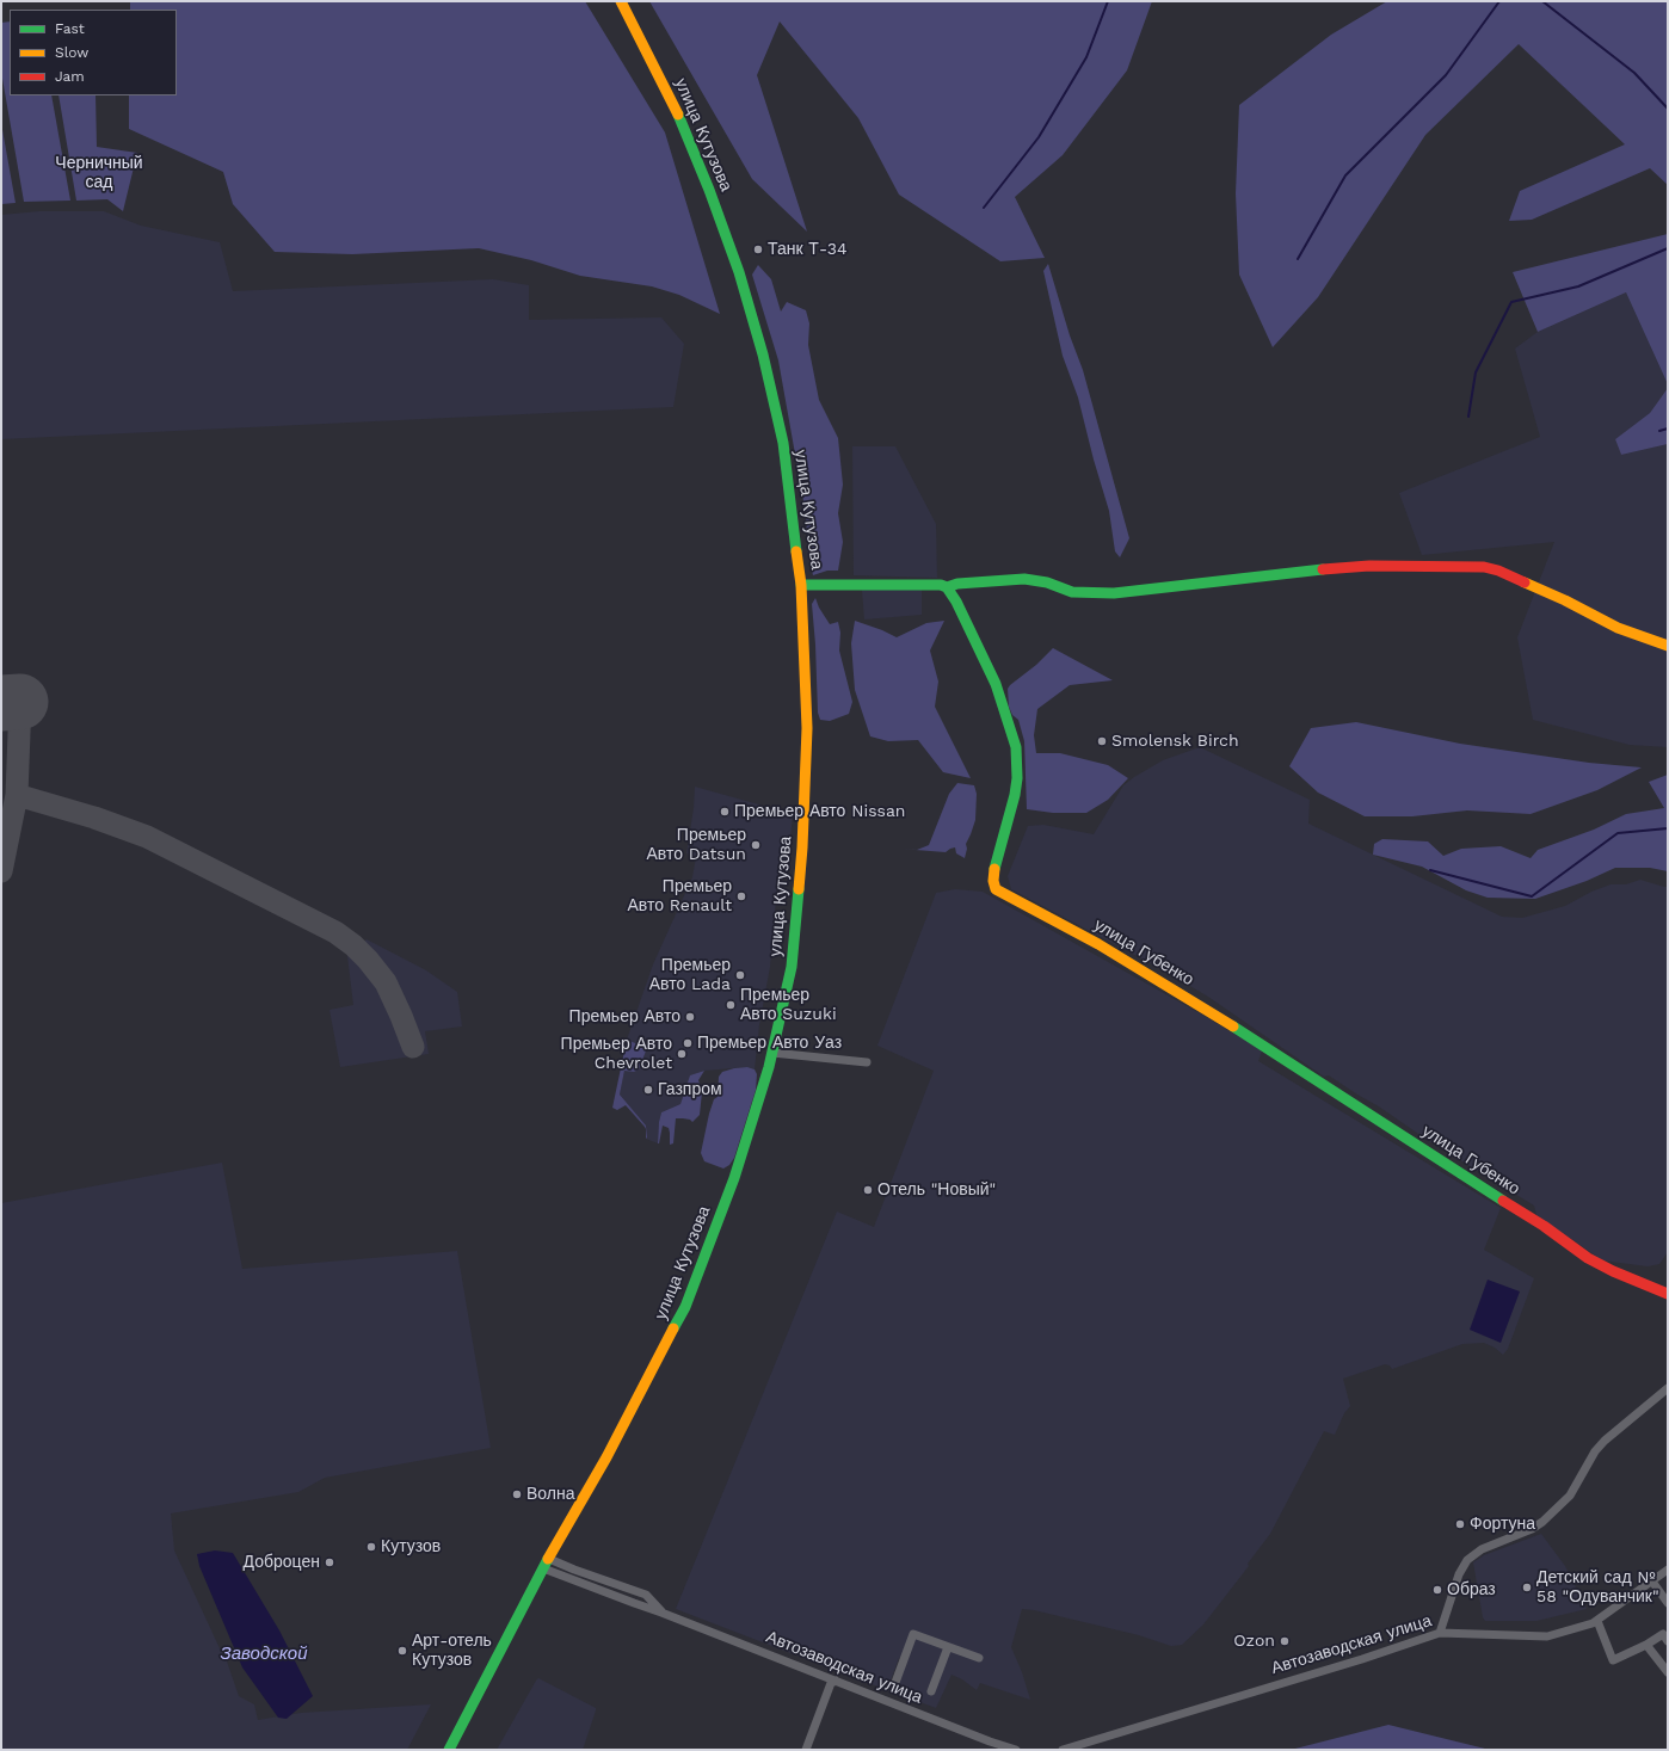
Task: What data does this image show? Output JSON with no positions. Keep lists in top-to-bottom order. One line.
{"streets":{"street":["улица Кутузова","улица Губенко","Автозаводская улица"]},"crossings":[["улица Кутузова","Автозаводская улица"]],"water":["Заводской"],"parks":["Черничный сад"],"places":["Танк Т-34","Smolensk Birch","Премьер Авто Nissan","Премьер Авто Datsun","Премьер Авто Renault","Премьер Авто Lada","Премьер Авто Suzuki","Премьер Авто","Премьер Авто Уаз","Премьер Авто Chevrolet","Газпром","Отель \"Новый\"","Волна","Фортуна","Кутузов","Доброцен","Детский сад № 58 \"Одуванчик\"","Образ","Ozon","Арт-отель Кутузов"],"legend":["Fast","Slow","Jam"]}
